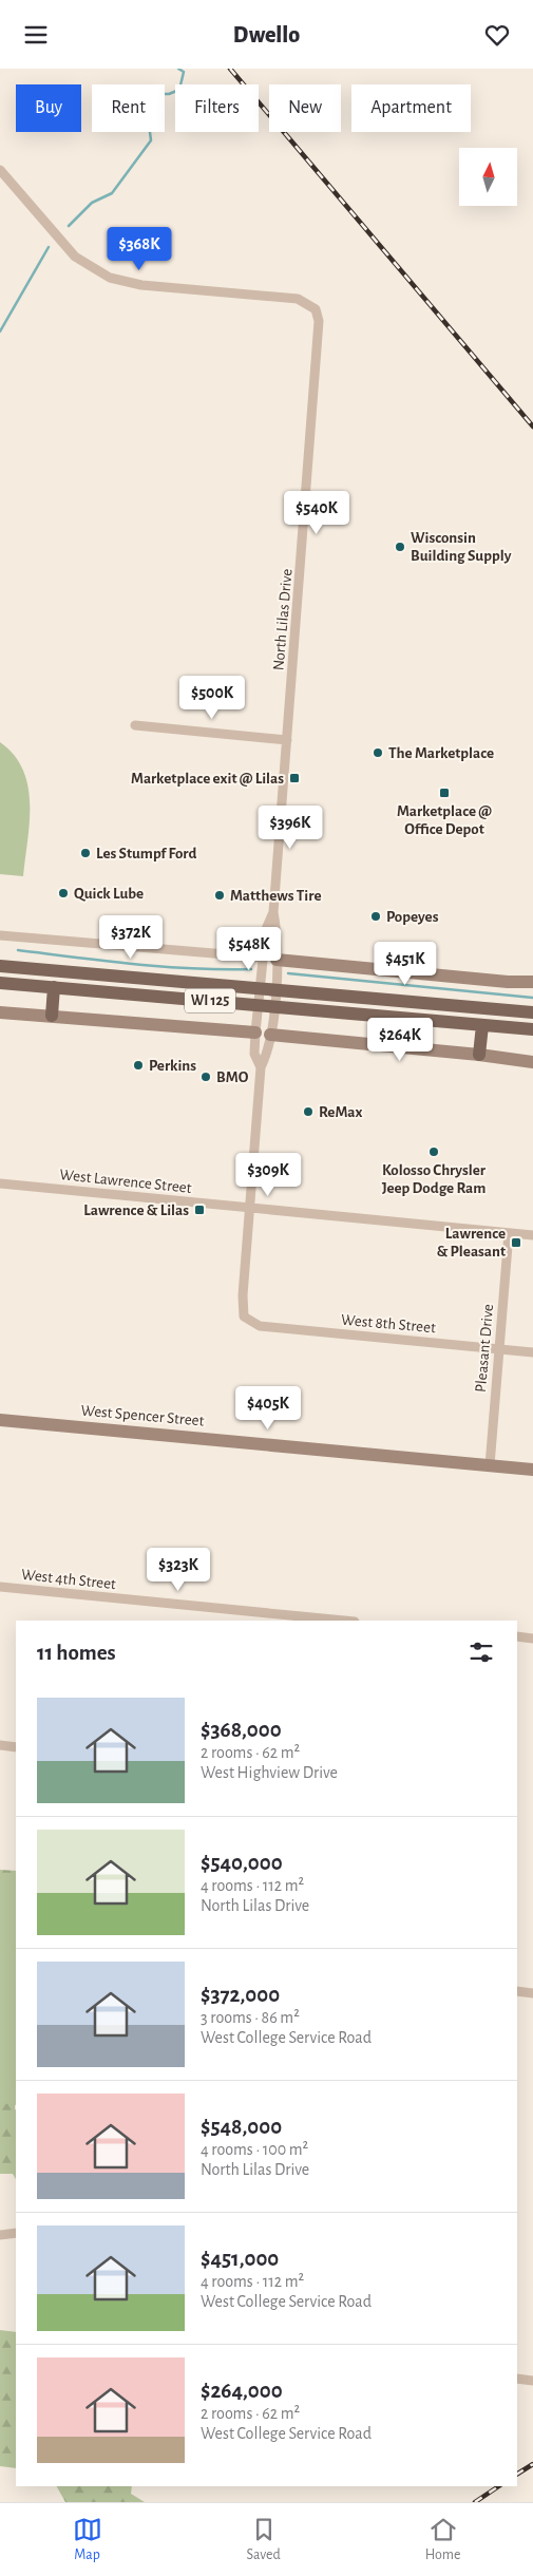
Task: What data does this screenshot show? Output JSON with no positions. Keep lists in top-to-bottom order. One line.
{"streets":{"main road":["WI 125"],"street":["North Lilas Drive","West Lawrence Street","West 8th Street","Pleasant Drive","West Spencer Street","West 4th Street"]},"crossings":[["North Lilas Drive","WI 125"],["West Lawrence Street","West 8th Street"],["West Lawrence Street","Pleasant Drive"],["West 8th Street","Pleasant Drive"],["Pleasant Drive","West Spencer Street"]],"places":{"other":["Wisconsin Building Supply","The Marketplace","Les Stumpf Ford","Quick Lube","Matthews Tire","Popeyes","Perkins","BMO","ReMax","Kolosso Chrysler Jeep Dodge Ram"],"transit":["Marketplace exit @ Lilas","Marketplace @ Office Depot","Lawrence & Lilas","Lawrence & Pleasant"]},"north":"top","page":{"header":"Dwello","chip":["Buy","Rent","Filters","New","Apartment"],"price":["$368K","$540K","$500K","$396K","$372K","$548K","$451K","$264K","$309K","$405K","$323K"],"heading":"11 homes","list":[{"name":"$368,000","note":"2 rooms · 62 m² · West Highview Drive"},{"name":"$540,000","note":"4 rooms · 112 m² · North Lilas Drive"},{"name":"$372,000","note":"3 rooms · 86 m² · West College Service Road"},{"name":"$548,000","note":"4 rooms · 100 m² · North Lilas Drive"},{"name":"$451,000","note":"4 rooms · 112 m² · West College Service Road"},{"name":"$264,000","note":"2 rooms · 62 m² · West College Service Road"}],"tabs":["Map","Saved","Home"]}}
